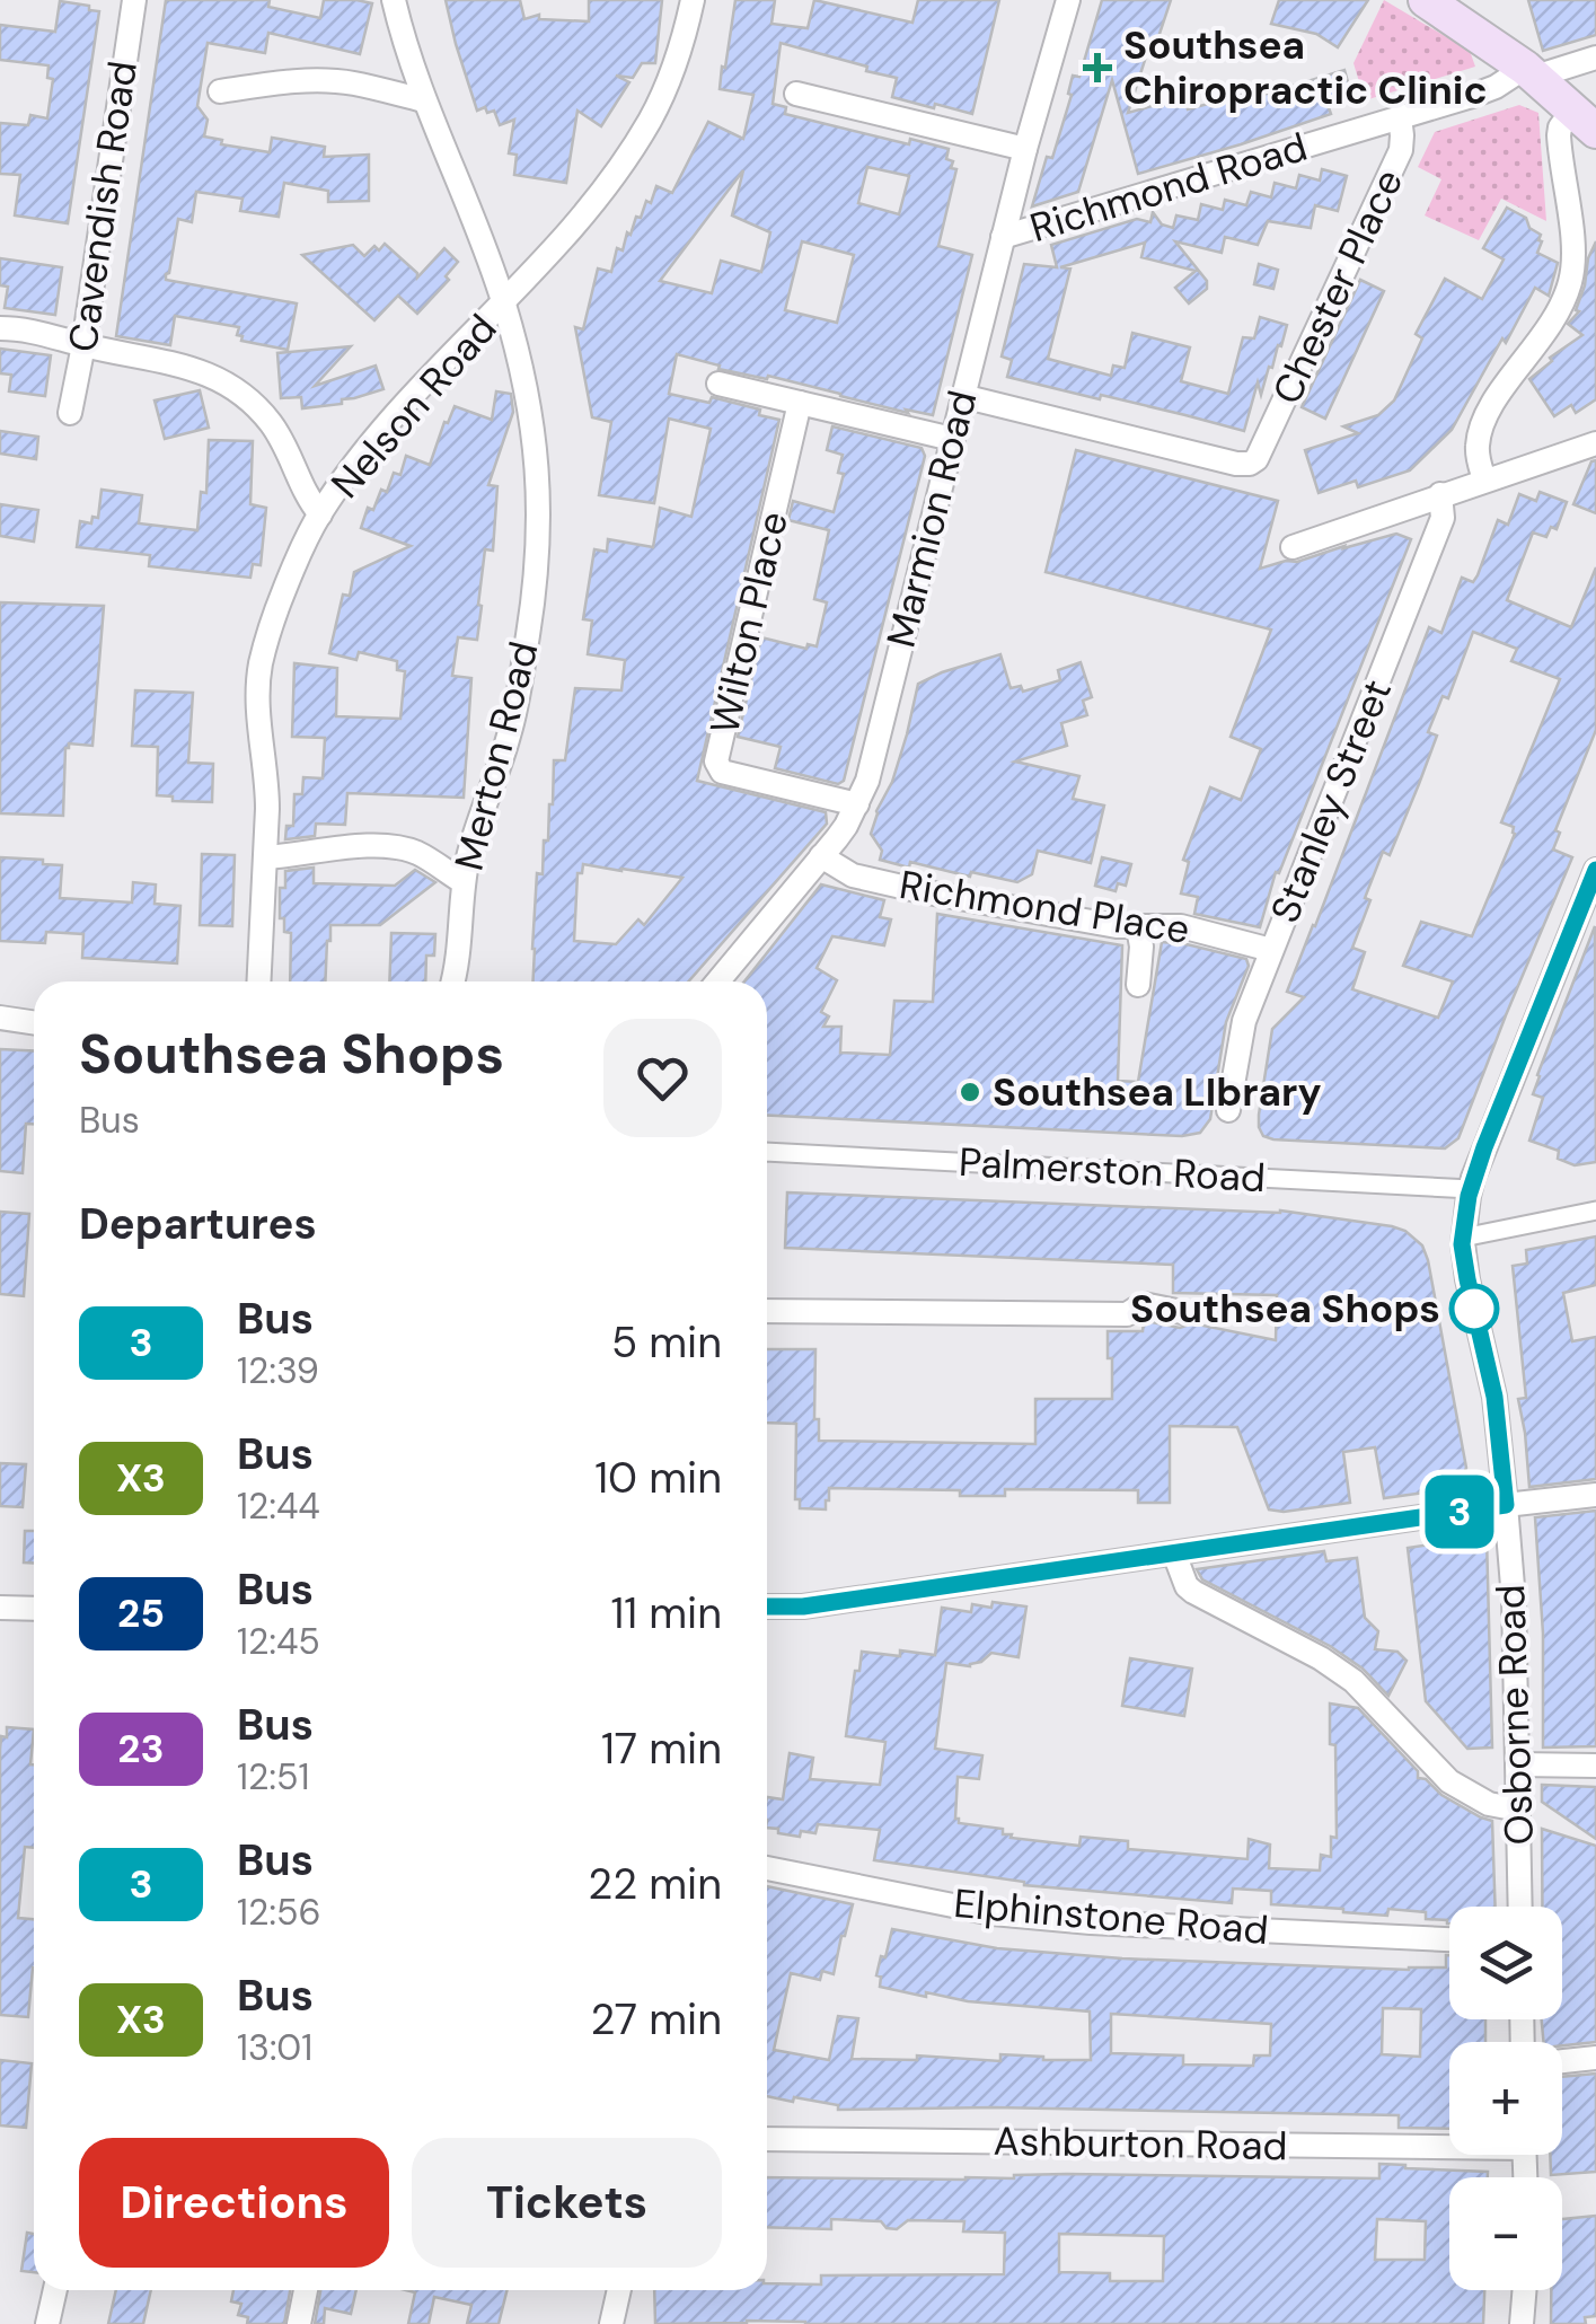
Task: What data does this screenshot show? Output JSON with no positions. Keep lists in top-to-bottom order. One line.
{"streets":{"street":["Richmond Road","Cavendish Road","Chester Place","Nelson Road","Marmion Road","Wilton Place","Merton Road","Stanley Street","Richmond Place","Palmerston Road","Osborne Road","Elphinstone Road","Ashburton Road"]},"crossings":[["Richmond Road","Chester Place"],["Richmond Road","Marmion Road"],["Chester Place","Marmion Road"],["Nelson Road","Merton Road"],["Marmion Road","Wilton Place"],["Marmion Road","Richmond Place"],["Stanley Street","Richmond Place"],["Palmerston Road","Osborne Road"]],"places":{"health":["Southsea Chiropractic Clinic"],"other":["Southsea LIbrary","Southsea Shops"]},"lines":["bus line 3"],"page":{"on_map":"3","heading":[["Southsea Shops","Bus"],"Departures"],"list":[{"mark":"3","name":"Bus","note":"12:39","value":"5 min"},{"mark":"X3","name":"Bus","note":"12:44","value":"10 min"},{"mark":"25","name":"Bus","note":"12:45","value":"11 min"},{"mark":"23","name":"Bus","note":"12:51","value":"17 min"},{"mark":"3","name":"Bus","note":"12:56","value":"22 min"},{"mark":"X3","name":"Bus","note":"13:01","value":"27 min"}],"map_buttons":["+","−"],"buttons":["Directions","Tickets"]}}
